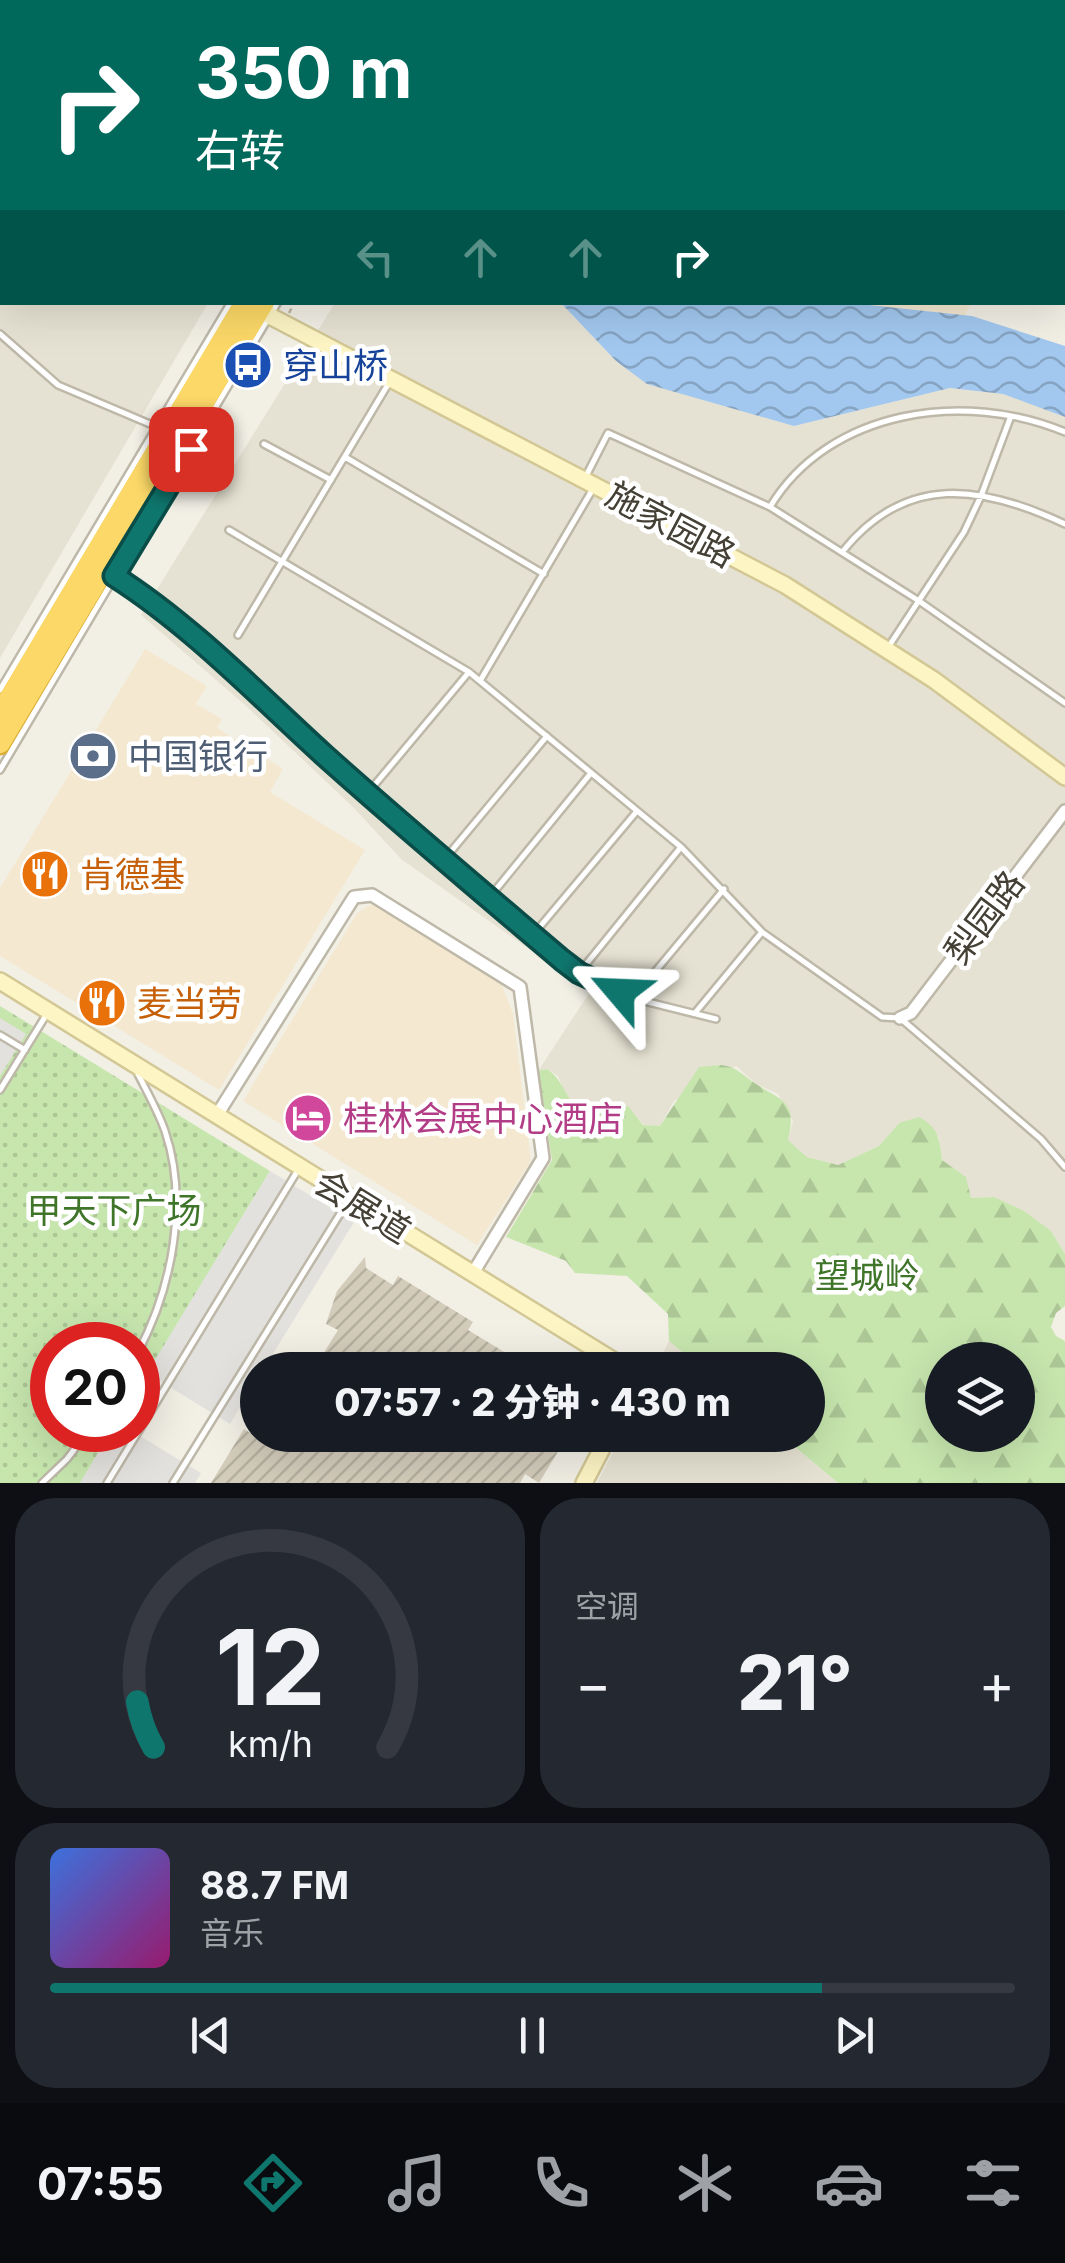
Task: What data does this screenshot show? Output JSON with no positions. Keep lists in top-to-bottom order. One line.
{"streets":{"street":["施家园路","梨园路","会展道"]},"parks":["甲天下广场","望城岭"],"places":{"bus stop":["穿山桥"],"bank":["中国银行"],"restaurant":["肯德基","麦当劳"],"hotel":["桂林会展中心酒店"]},"page":{"turn":["350 m","右转"],"limit":"20","trip":"07:57 · 2 分钟 · 430 m","tile":"空调","heat":["−","21°","+"],"song":["88.7 FM","音乐"],"tabs":"07:55","gauge":["12","km/h"]}}
